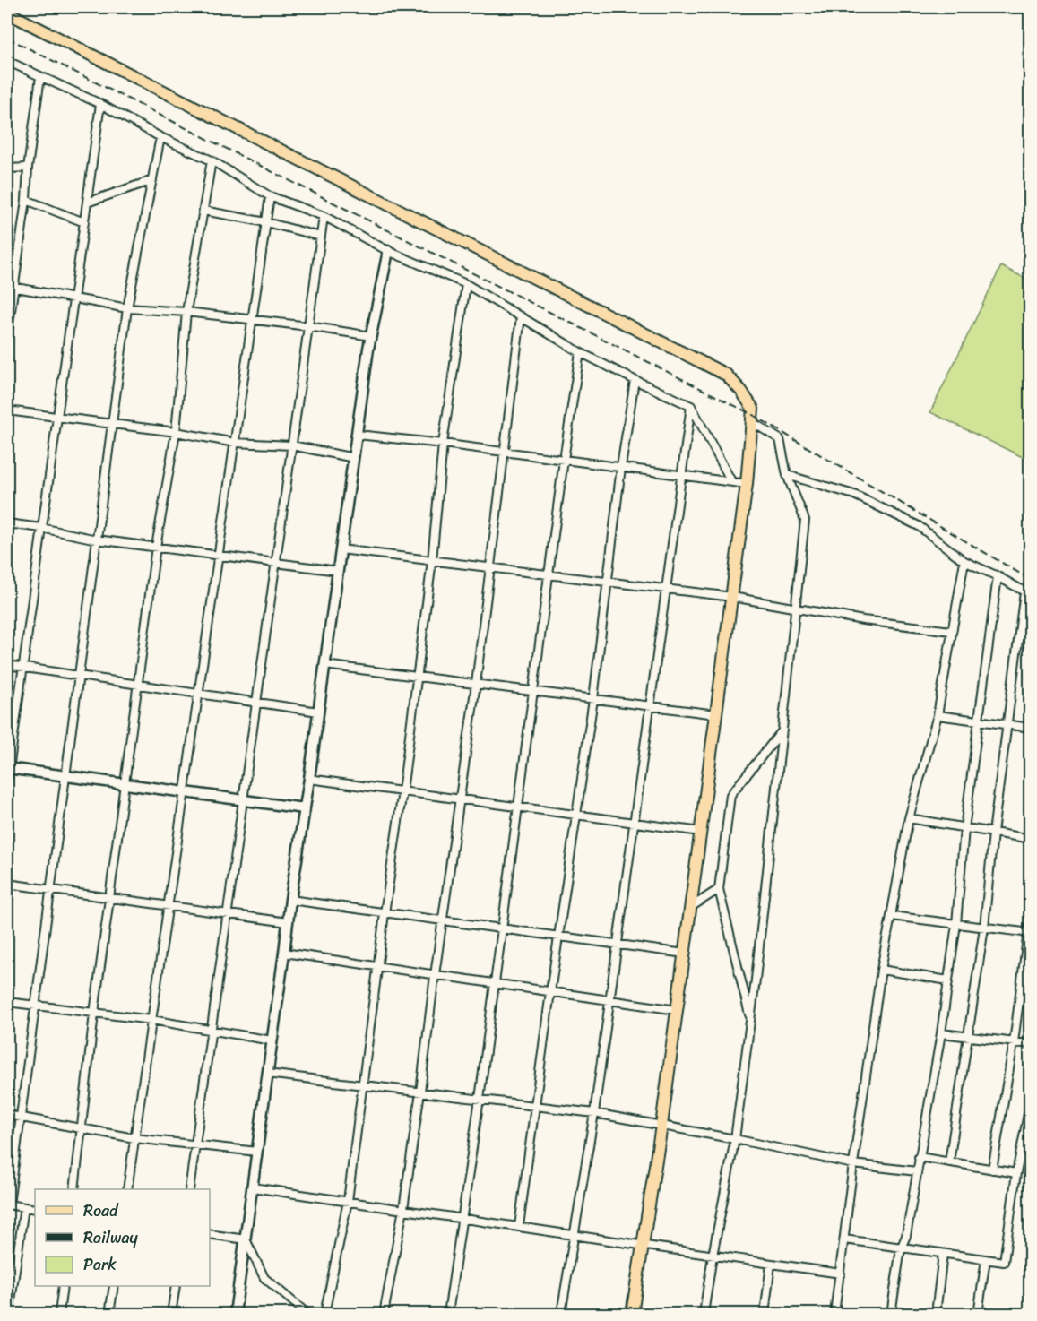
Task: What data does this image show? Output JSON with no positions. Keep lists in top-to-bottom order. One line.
{"legend":["Road","Railway","Park"]}
